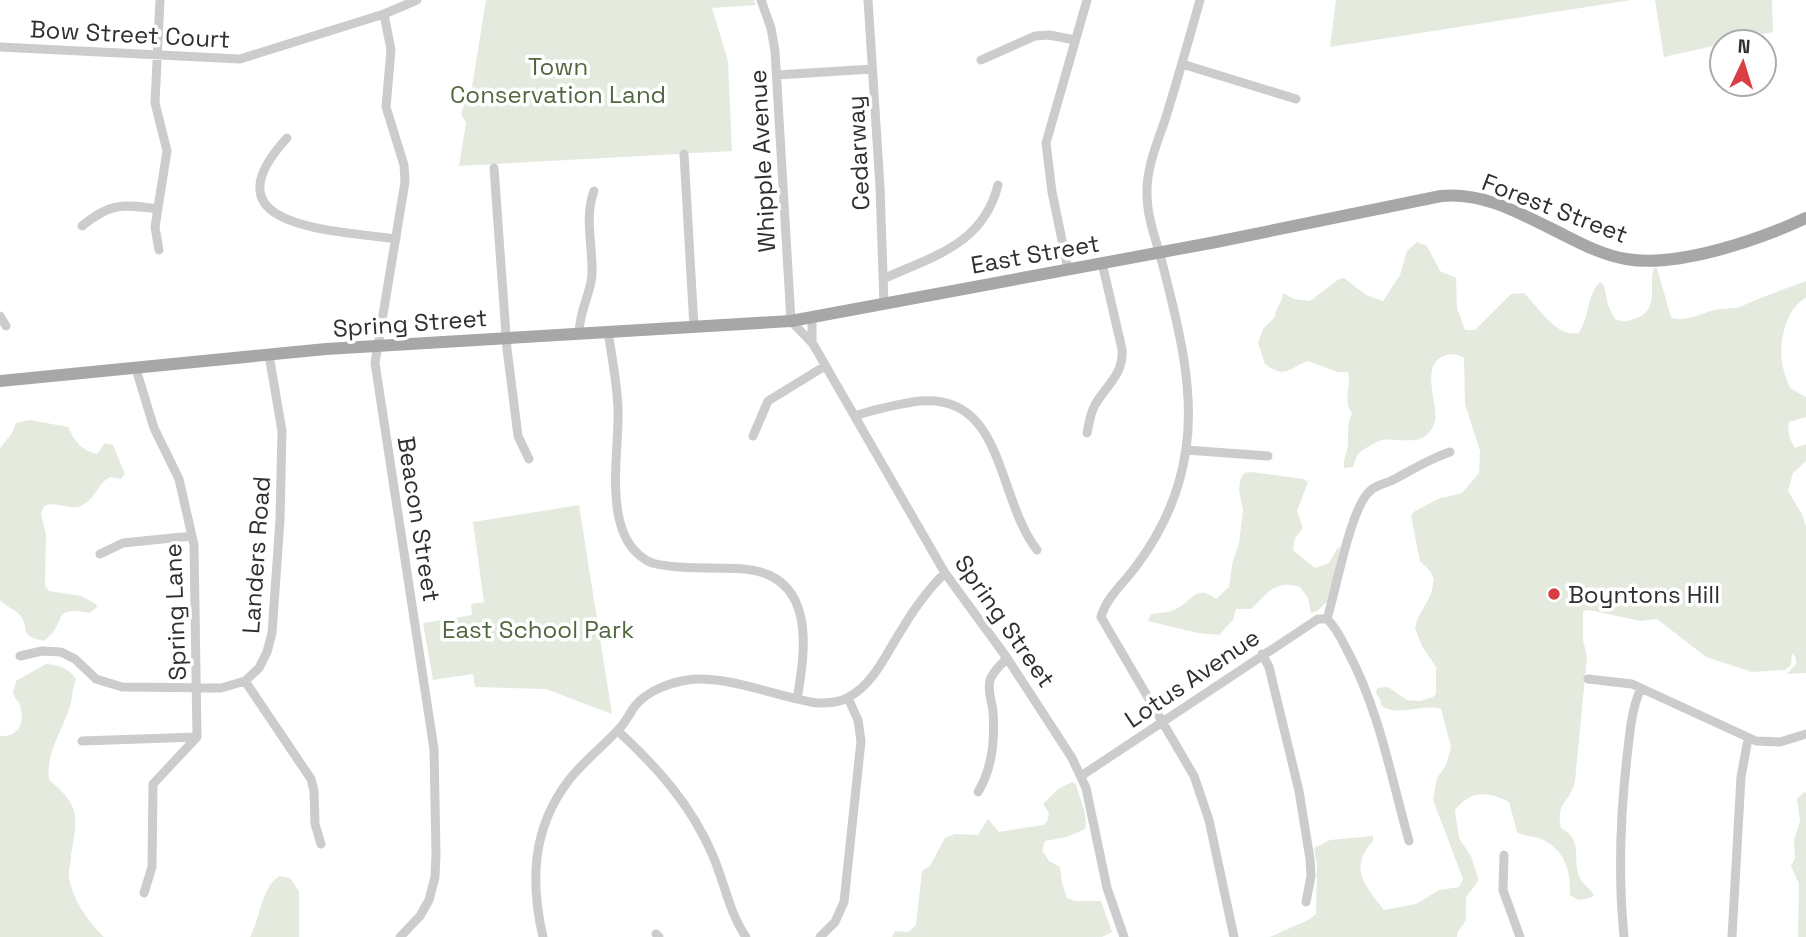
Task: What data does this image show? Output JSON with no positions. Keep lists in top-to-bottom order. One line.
{"streets":{"main road":["Forest Street","East Street","Spring Street"],"street":["Bow Street Court","Cedarway","Whipple Avenue","Beacon Street","Landers Road","Spring Lane","Lotus Avenue"]},"crossings":[["Bow Street Court","Beacon Street"],["Cedarway","East Street"],["Whipple Avenue","East Street"],["Whipple Avenue","Spring Street"],["Forest Street","East Street"],["East Street","Spring Street"],["Spring Street","Beacon Street"],["Spring Street","Landers Road"],["Spring Street","Spring Lane"],["Spring Street","Lotus Avenue"]],"parks":["Town Conservation Land","East School Park"],"places":["Boyntons Hill"],"north":"top"}
